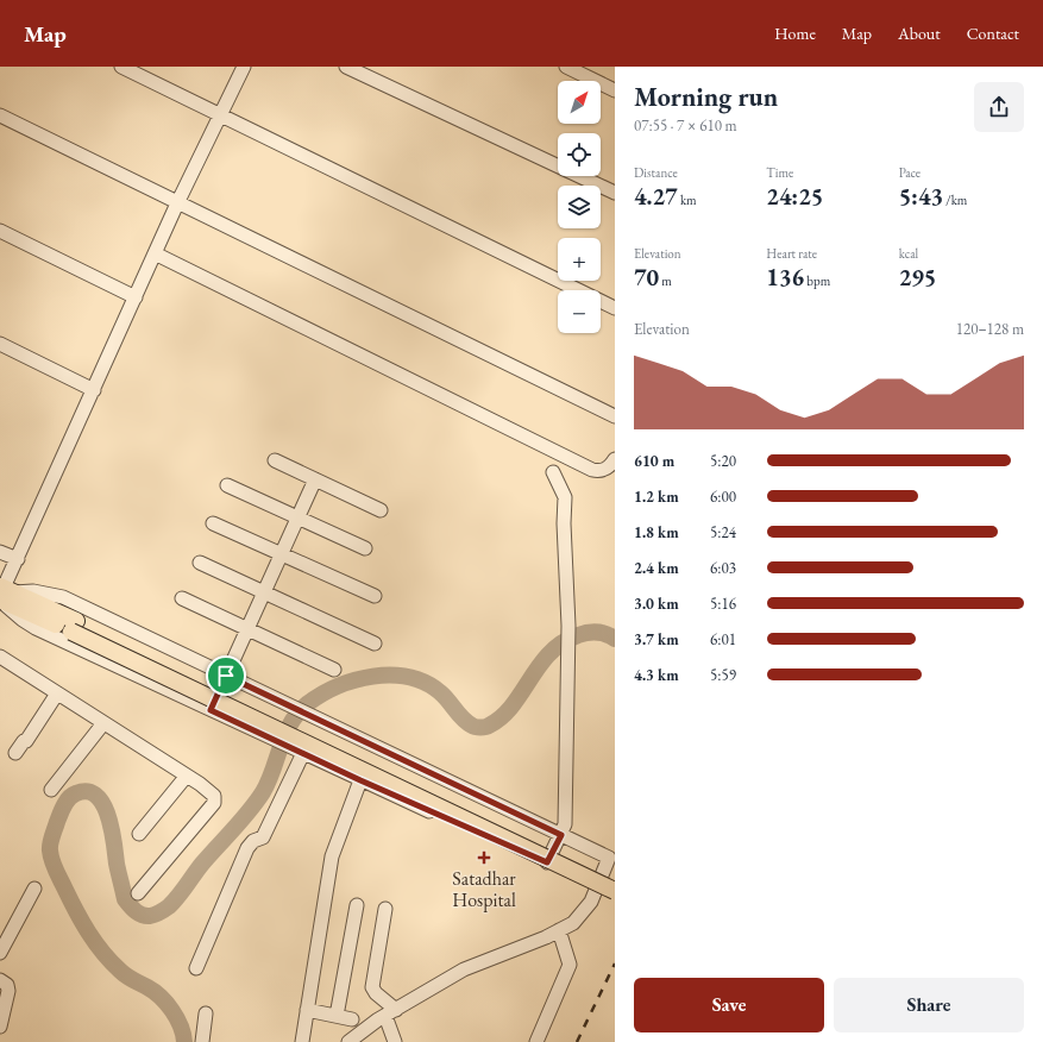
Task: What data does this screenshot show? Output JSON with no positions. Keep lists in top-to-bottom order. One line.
{"places":{"health":["Satadhar Hospital"]},"north":"top right","page":{"header":"Map","nav":["Home","Map","About","Contact"],"heading":["Morning run","07:55 · 7 × 610 m"],"map_buttons":["+","−"],"stats":[["Distance","4.27 km"],["Time","24:25"],["Pace","5:43 /km"],["Elevation","70 m"],["Heart rate","136 bpm"],["kcal","295"]],"chart":["Elevation","120–128 m"],"list":[{"name":"610 m","note":"5:20"},{"name":"1.2 km","note":"6:00"},{"name":"1.8 km","note":"5:24"},{"name":"2.4 km","note":"6:03"},{"name":"3.0 km","note":"5:16"},{"name":"3.7 km","note":"6:01"},{"name":"4.3 km","note":"5:59"}],"buttons":["Save","Share"]}}
